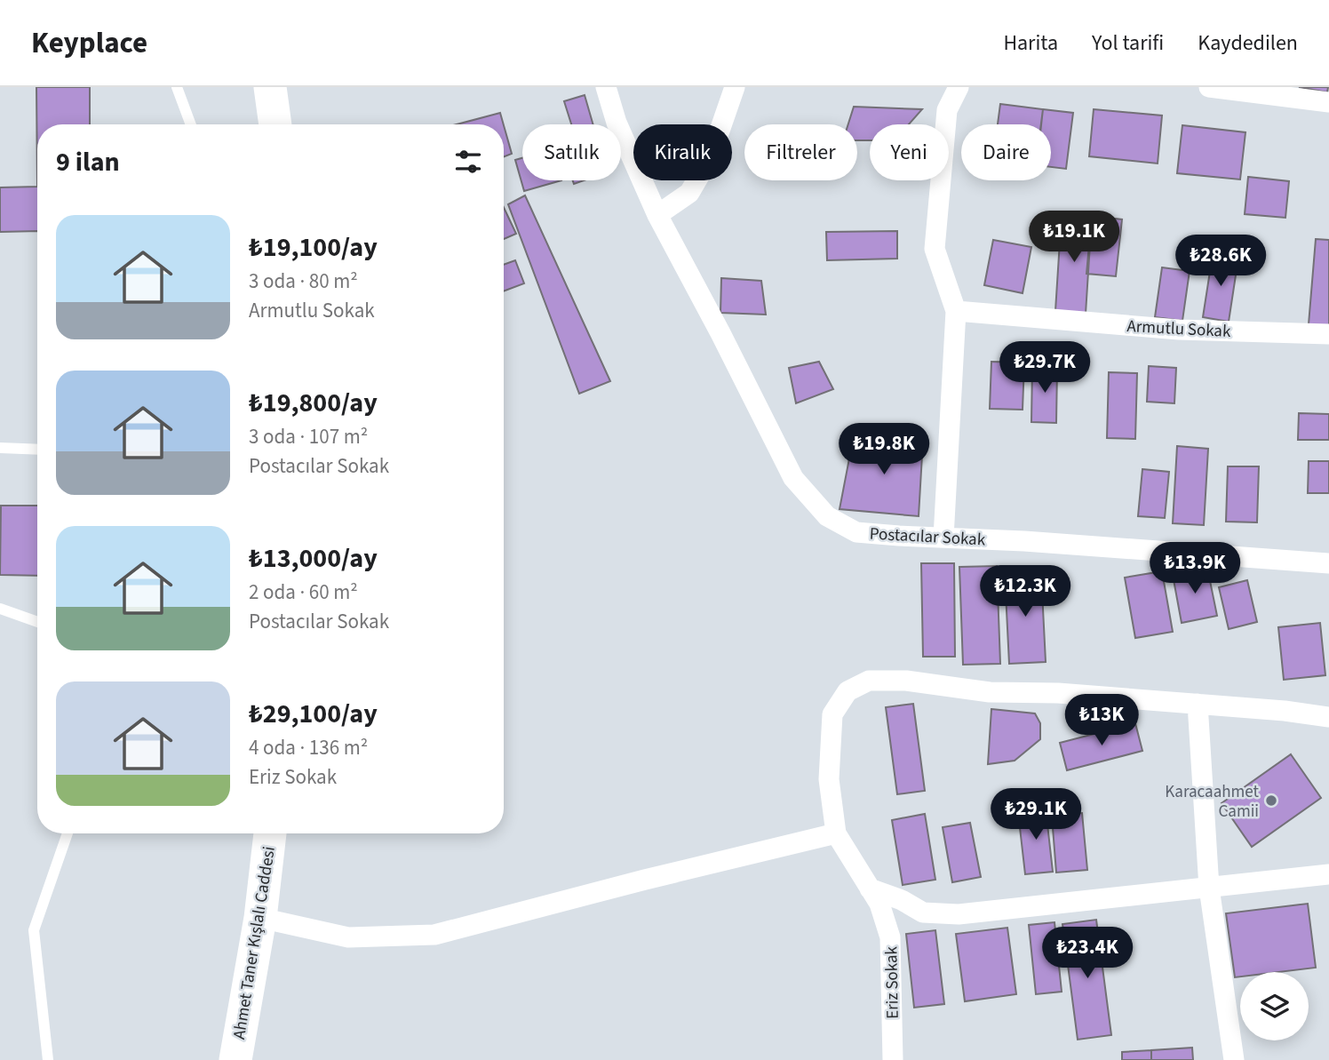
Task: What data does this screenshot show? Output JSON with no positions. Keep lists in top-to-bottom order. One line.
{"streets":{"main road":["Ahmet Taner Kışlalı Caddesi"],"street":["Armutlu Sokak","Postacılar Sokak","Eriz Sokak"]},"places":["Karacaahmet Camii"],"page":{"header":"Keyplace","nav":["Harita","Yol tarifi","Kaydedilen"],"chip":["Satılık","Kiralık","Filtreler","Yeni","Daire"],"heading":"9 ilan","list":[{"name":"₺19,100/ay","note":"3 oda · 80 m² · Armutlu Sokak"},{"name":"₺19,800/ay","note":"3 oda · 107 m² · Postacılar Sokak"},{"name":"₺13,000/ay","note":"2 oda · 60 m² · Postacılar Sokak"},{"name":"₺29,100/ay","note":"4 oda · 136 m² · Eriz Sokak"}],"price":["₺19.1K","₺28.6K","₺29.7K","₺19.8K","₺13.9K","₺12.3K","₺13K","₺29.1K","₺23.4K"]}}
